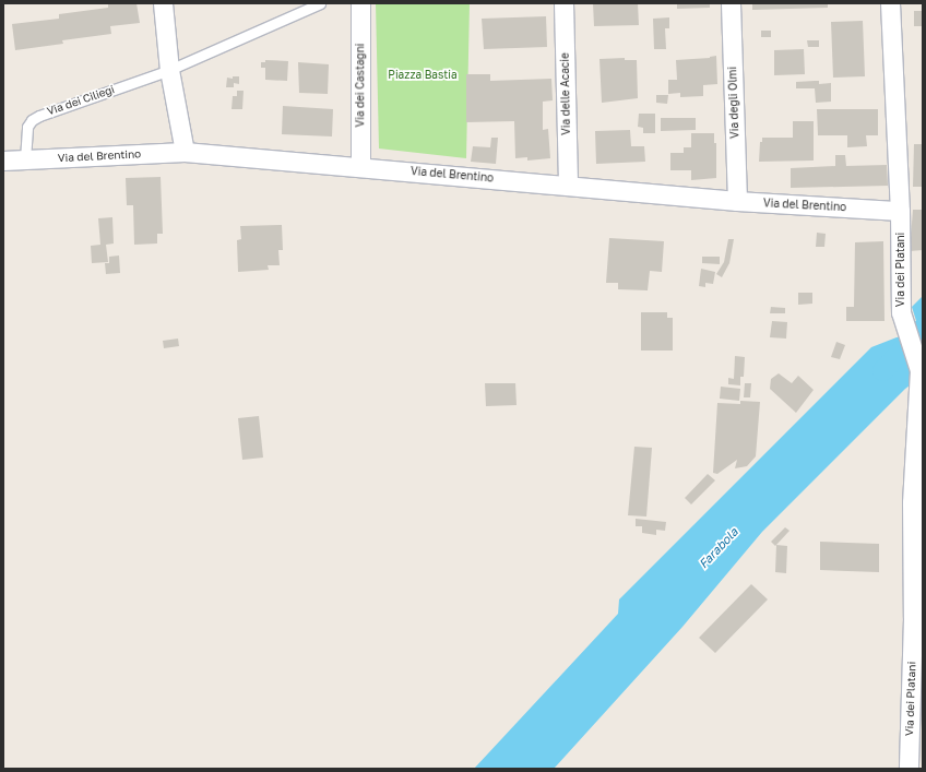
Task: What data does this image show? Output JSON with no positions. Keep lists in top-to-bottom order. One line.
{"streets":{"street":["Via dei Castagni","Via delle Acacie","Via degli Olmi","Via del Brentino","Via dei Platani"],"lane":["Via dei Ciliegi"]},"crossings":[["Via dei Castagni","Via del Brentino"],["Via delle Acacie","Via del Brentino"],["Via dei Ciliegi","Via del Brentino"],["Via degli Olmi","Via del Brentino"],["Via del Brentino","Via dei Platani"]],"water":["Farabola"],"parks":["Piazza Bastia"]}
